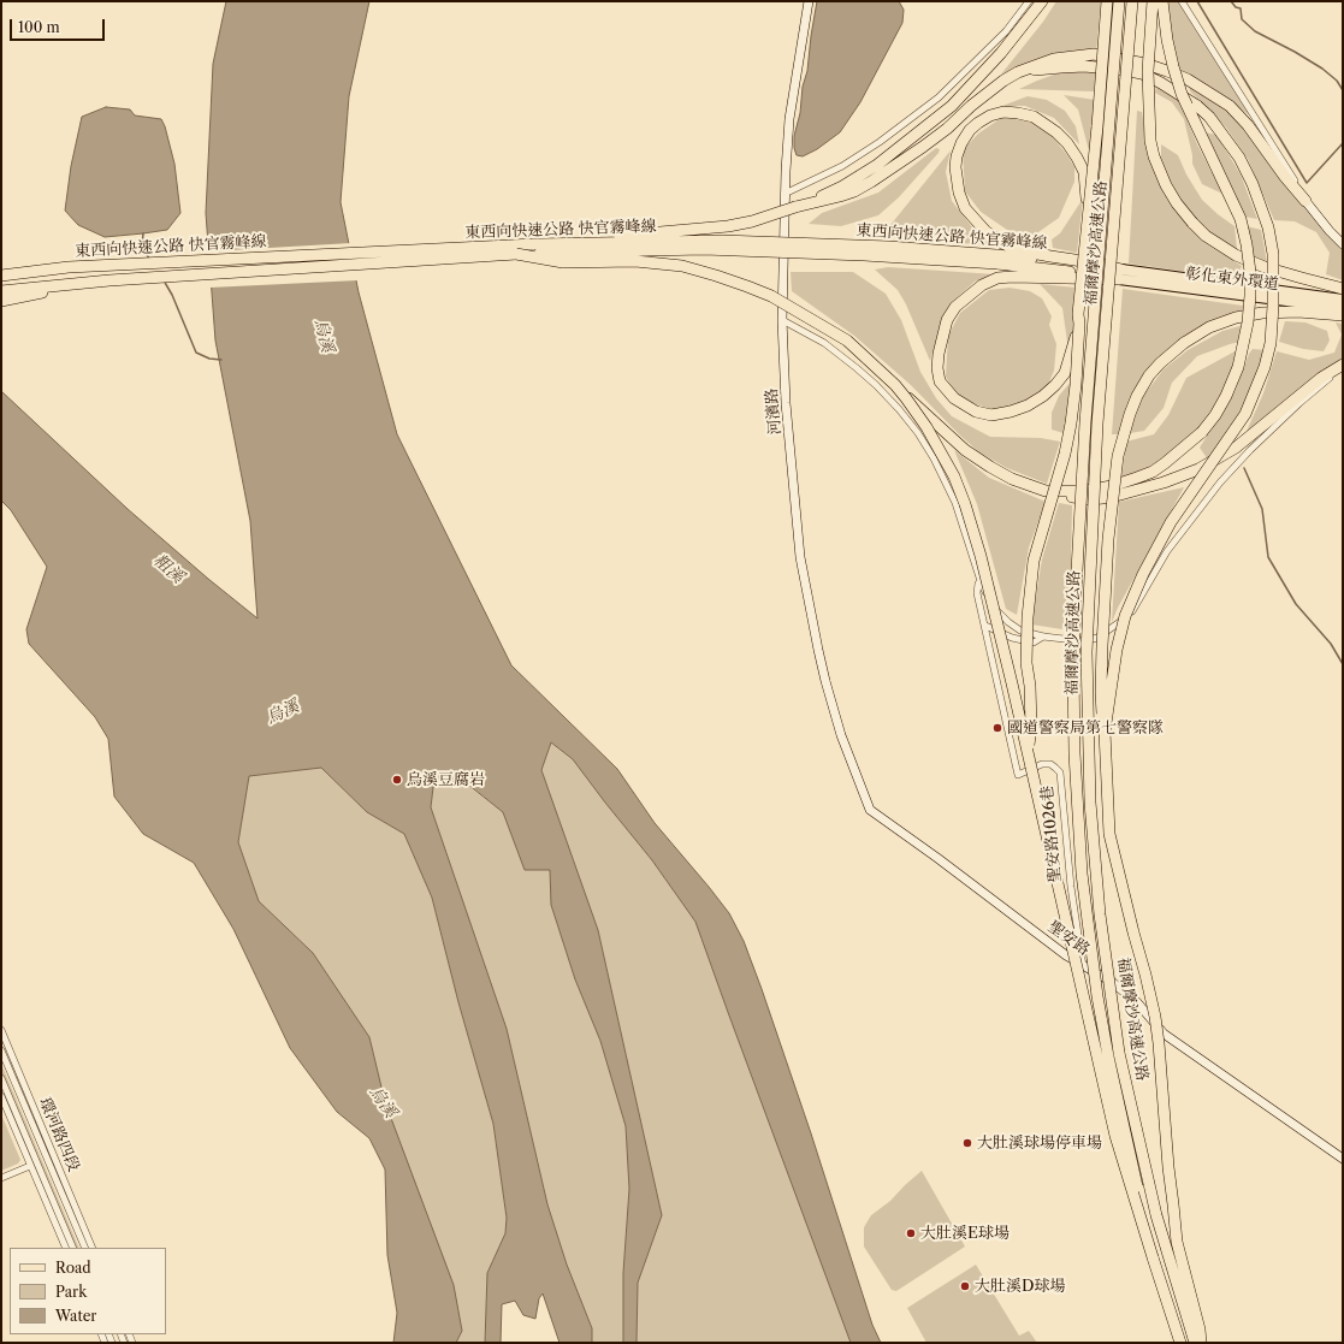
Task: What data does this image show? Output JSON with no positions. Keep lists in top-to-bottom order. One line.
{"streets":{"highway":["東西向快速公路 快官霧峰線","福爾摩沙高速公路"],"main road":["彰化東外環道"],"street":["河濱路","聖安路1026巷","聖安路","環河路四段"]},"crossings":[["東西向快速公路 快官霧峰線","彰化東外環道"],["河濱路","聖安路"],["聖安路1026巷","聖安路"]],"water":["烏溪","粗溪"],"places":["國道警察局第七警察隊","烏溪豆腐岩","大肚溪球場停車場","大肚溪E球場","大肚溪D球場"],"legend":["Road","Park","Water"],"scale_bar":"100 m"}
